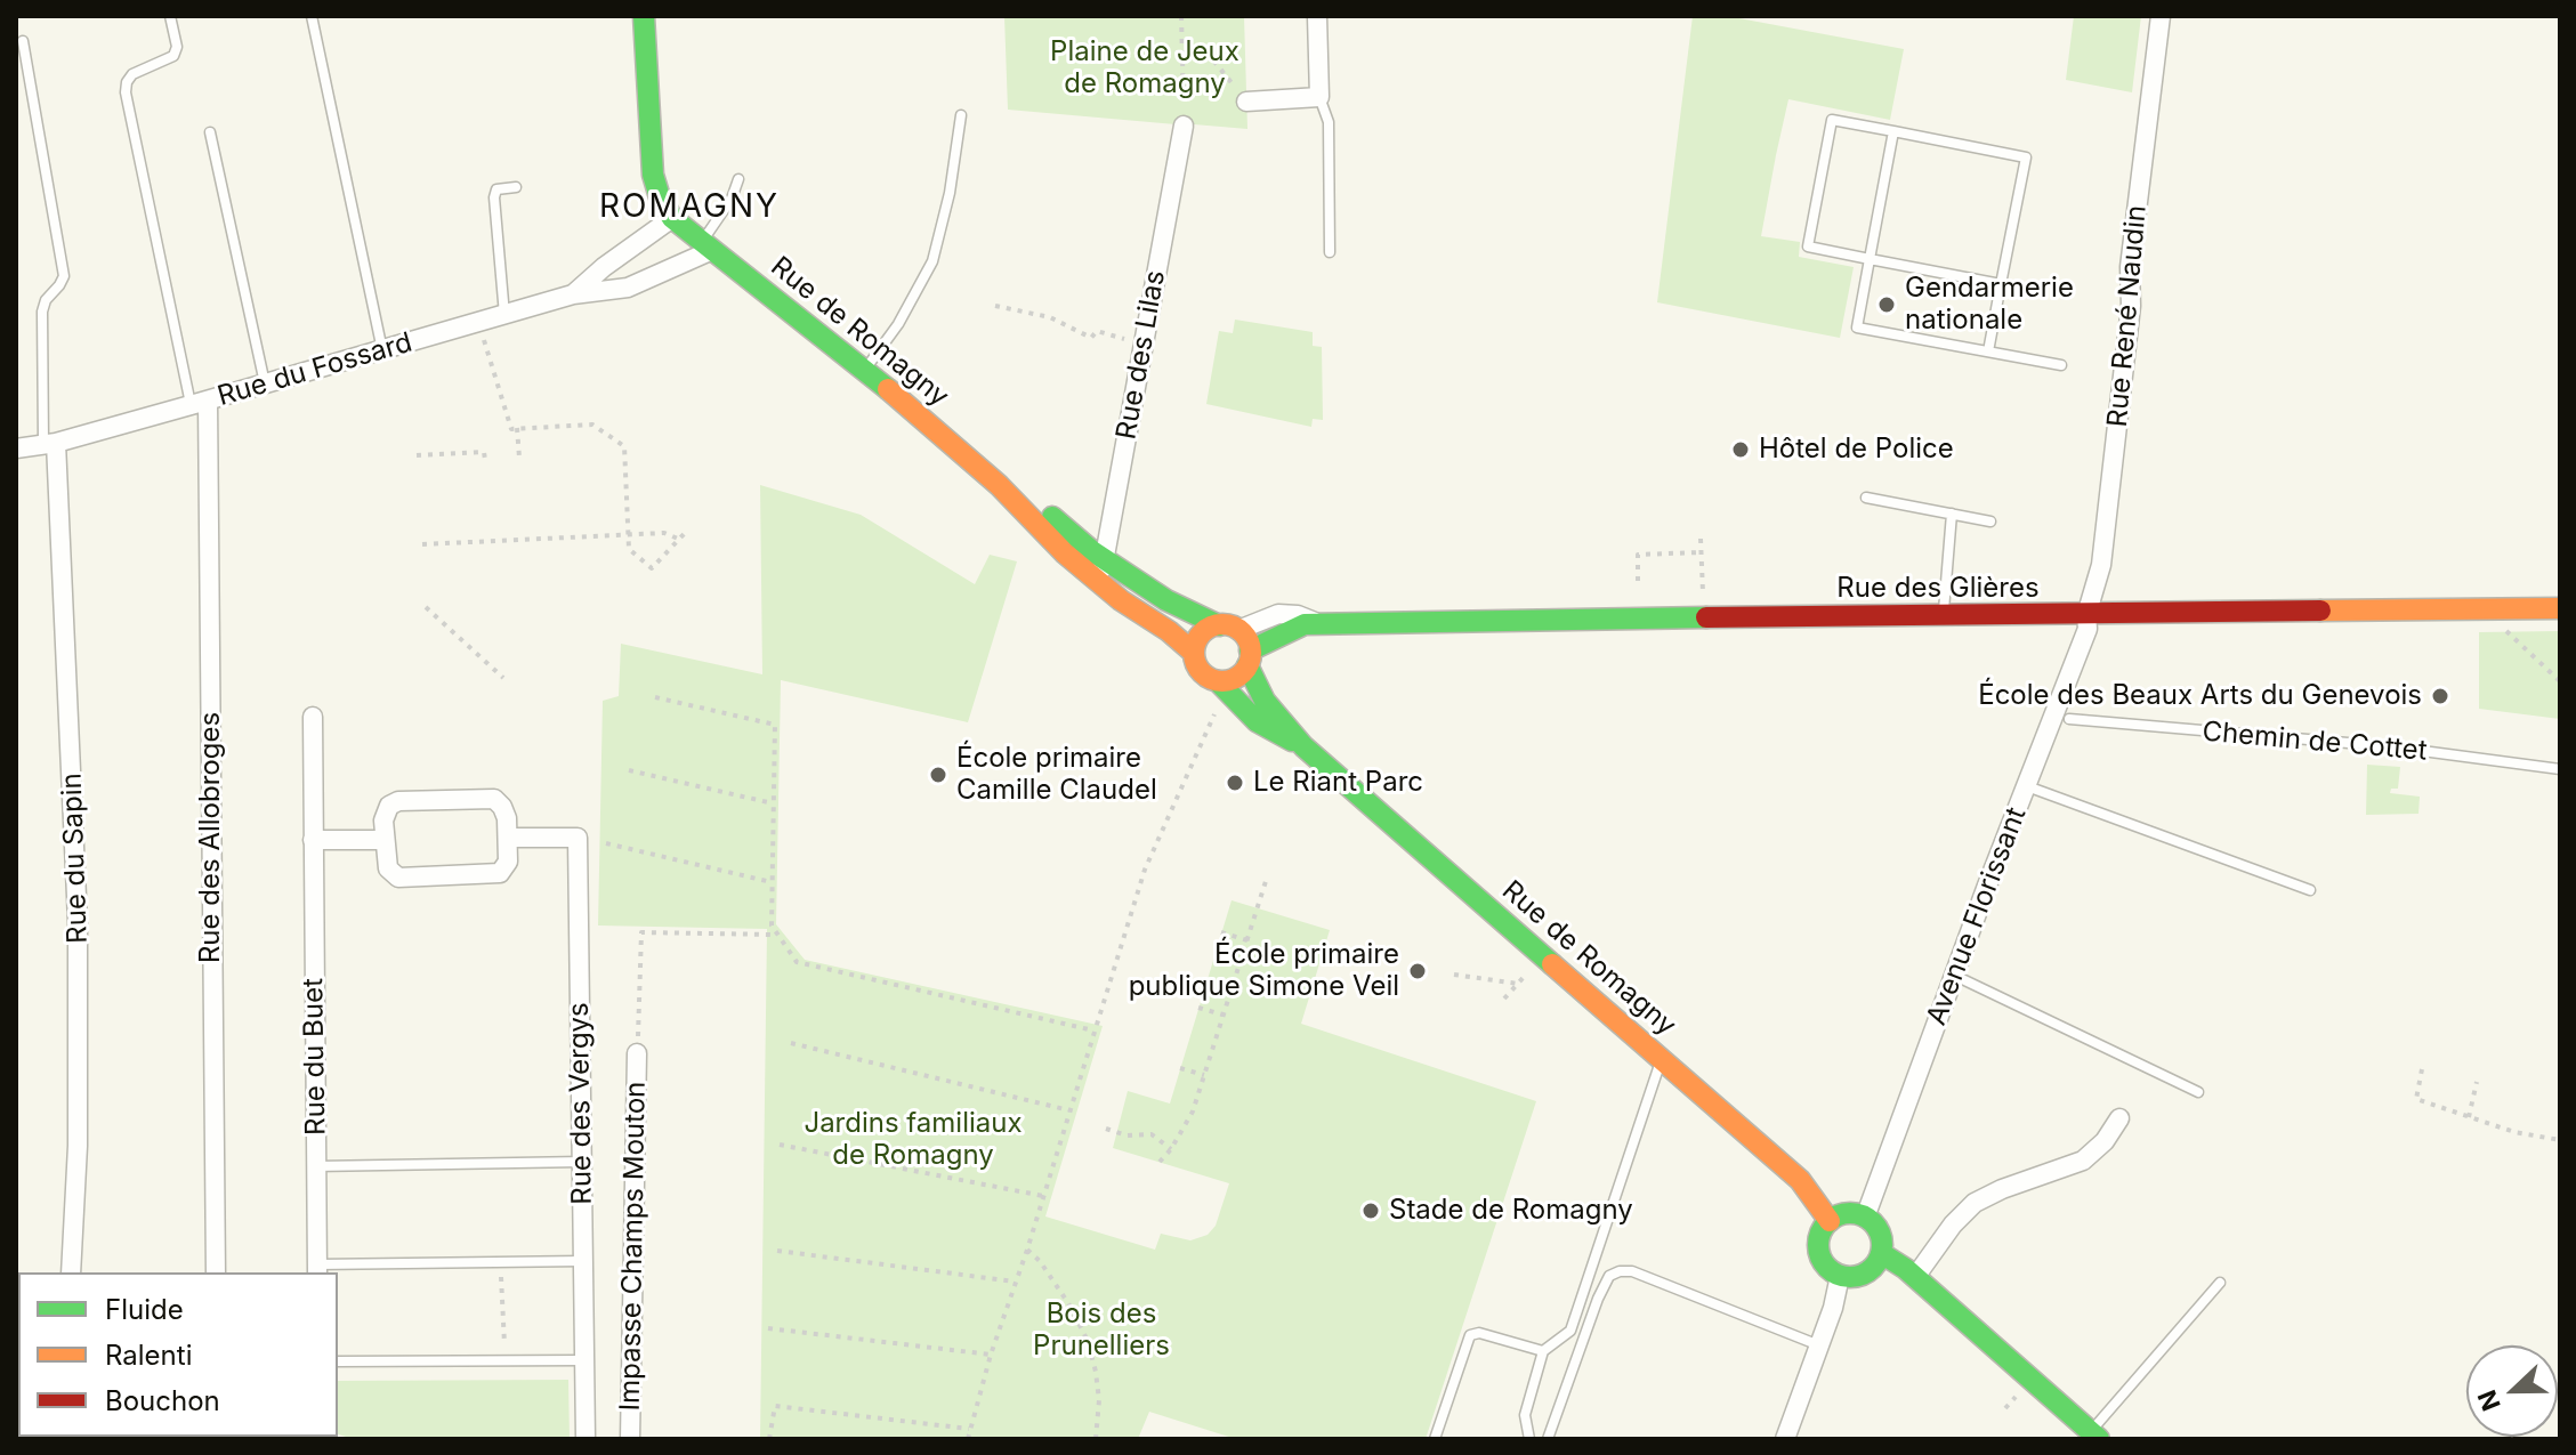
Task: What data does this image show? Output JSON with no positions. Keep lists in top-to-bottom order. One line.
{"streets":{"street":["Rue René Naudin","Rue de Romagny","Rue des Lilas","Rue du Fossard","Rue des Glières","Rue des Allobroges","Rue du Sapin","Avenue Florissant","Rue du Buet","Rue des Vergys","Impasse Champs Mouton"],"lane":["Chemin de Cottet"]},"crossings":[["Rue René Naudin","Rue des Glières"],["Rue René Naudin","Avenue Florissant"],["Rue de Romagny","Rue des Lilas"],["Rue de Romagny","Rue du Fossard"],["Rue de Romagny","Rue des Glières"],["Rue de Romagny","Avenue Florissant"],["Rue du Fossard","Rue des Allobroges"],["Rue du Fossard","Rue du Sapin"],["Rue des Glières","Avenue Florissant"]],"districts":["ROMAGNY"],"parks":["Plaine de Jeux de Romagny","Jardins familiaux de Romagny","Bois des Prunelliers"],"places":["Gendarmerie nationale","Hôtel de Police","École des Beaux Arts du Genevois","École primaire Camille Claudel","Le Riant Parc","École primaire publique Simone Veil","Stade de Romagny"],"legend":["Fluide","Ralenti","Bouchon"],"north":"left"}
